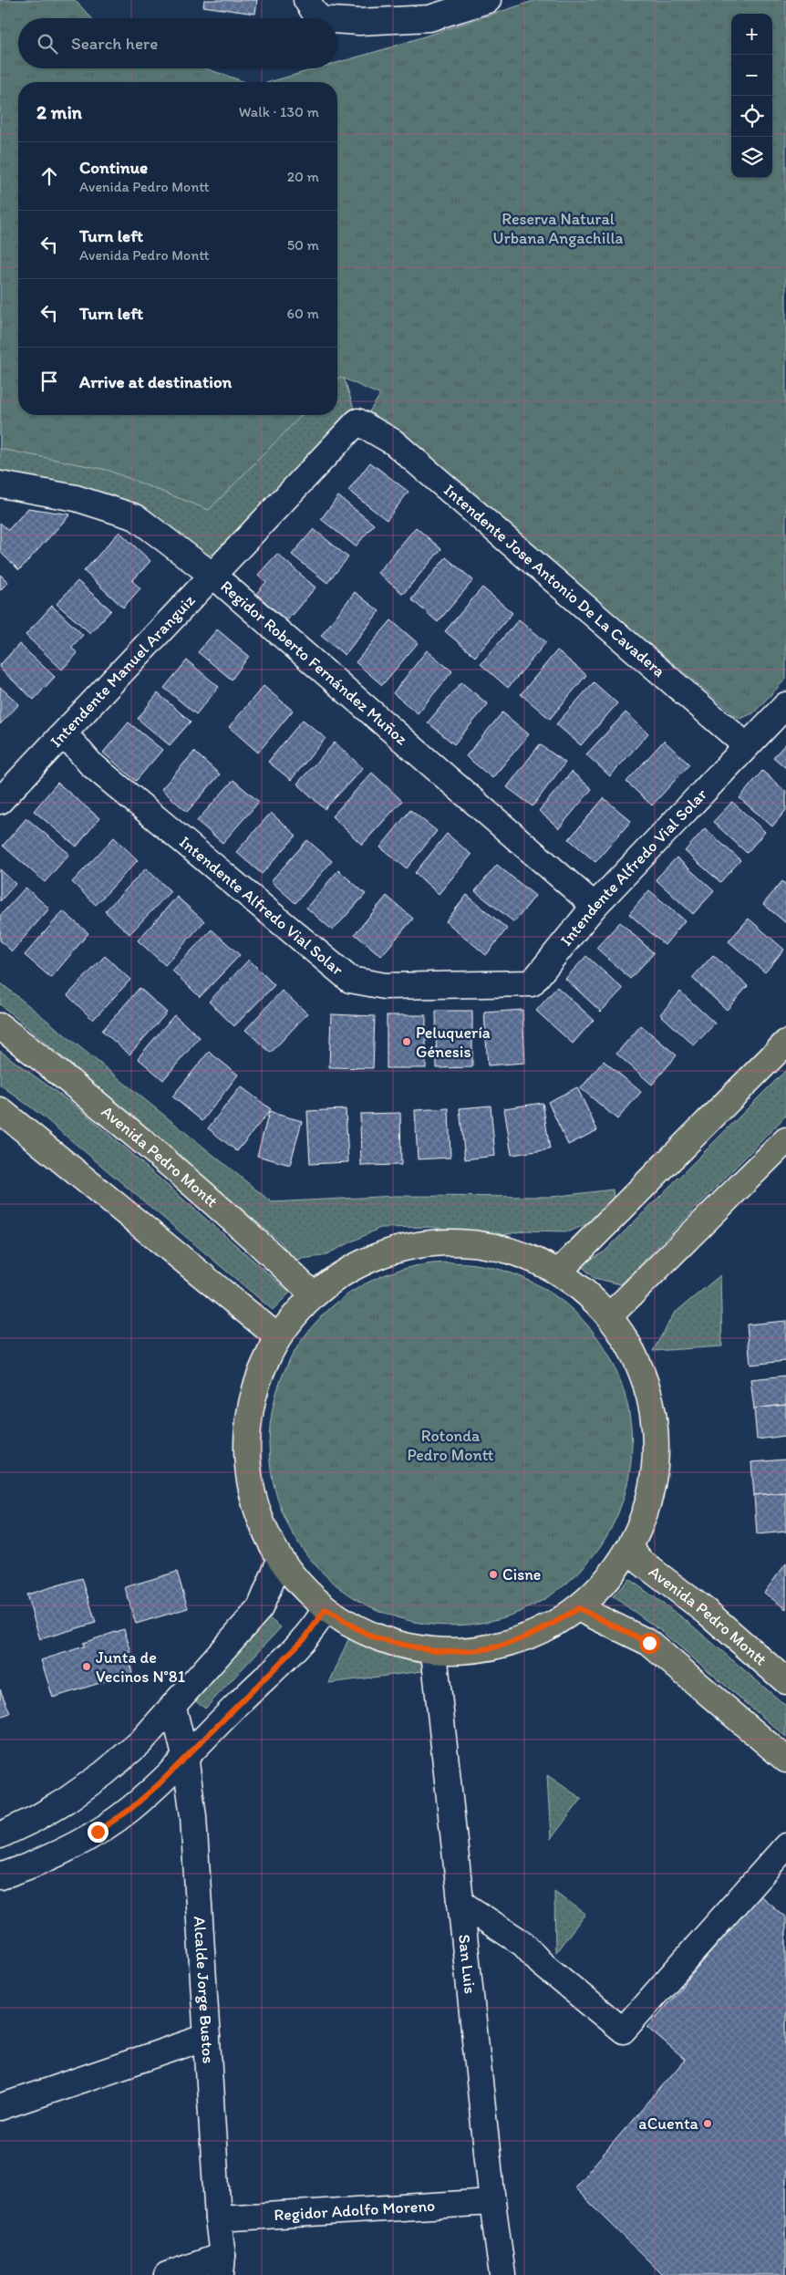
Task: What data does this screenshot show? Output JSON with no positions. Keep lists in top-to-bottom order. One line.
{"streets":{"main road":["Avenida Pedro Montt"],"street":["Intendente Jose Antonio De La Cavadera","Regidor Roberto Fernández Muñoz","Intendente Manuel Aranguiz","Intendente Alfredo Vial Solar","San Luis","Alcalde Jorge Bustos","Regidor Adolfo Moreno"]},"crossings":[["Intendente Jose Antonio De La Cavadera","Intendente Manuel Aranguiz"],["Intendente Jose Antonio De La Cavadera","Intendente Alfredo Vial Solar"],["Regidor Roberto Fernández Muñoz","Intendente Manuel Aranguiz"],["Regidor Roberto Fernández Muñoz","Intendente Alfredo Vial Solar"],["Intendente Manuel Aranguiz","Intendente Alfredo Vial Solar"],["San Luis","Regidor Adolfo Moreno"],["Alcalde Jorge Bustos","Regidor Adolfo Moreno"]],"parks":["Reserva Natural Urbana Angachilla","Rotonda Pedro Montt"],"places":["Peluquería Génesis","Cisne","Junta de Vecinos N°81","aCuenta"],"page":{"map_buttons":["+","−"],"search":"Search here","heading":["2 min","Walk · 130 m"],"list":[["Continue","Avenida Pedro Montt","20 m"],["Turn left","Avenida Pedro Montt","50 m"],["Turn left","60 m"],"Arrive at destination"]}}
